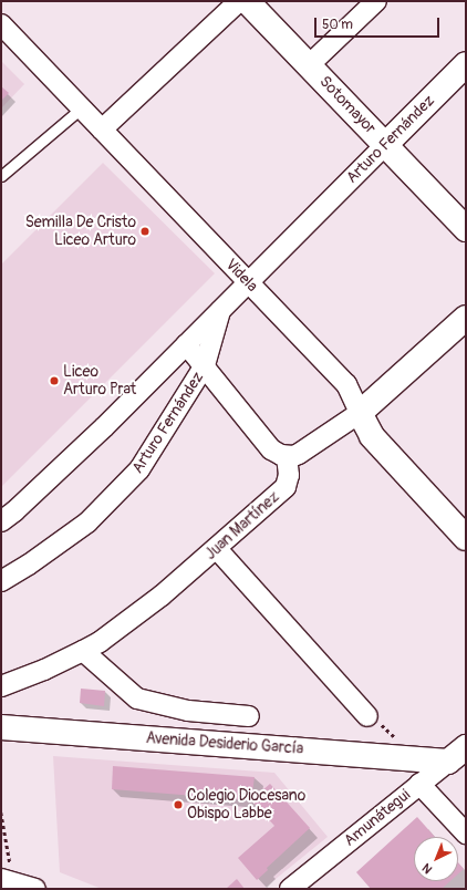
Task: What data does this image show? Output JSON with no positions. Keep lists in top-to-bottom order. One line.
{"streets":{"street":["Sotomayor","Arturo Fernández","Videla","Juan Martínez","Avenida Desiderio García","Amunátegui"]},"crossings":[["Sotomayor","Arturo Fernández"],["Arturo Fernández","Videla"],["Avenida Desiderio García","Amunátegui"]],"places":["Semilla De Cristo Liceo Arturo","Liceo Arturo Prat","Colegio Diocesano Obispo Labbe"],"scale_bar":"50 m","north":"bottom left"}
